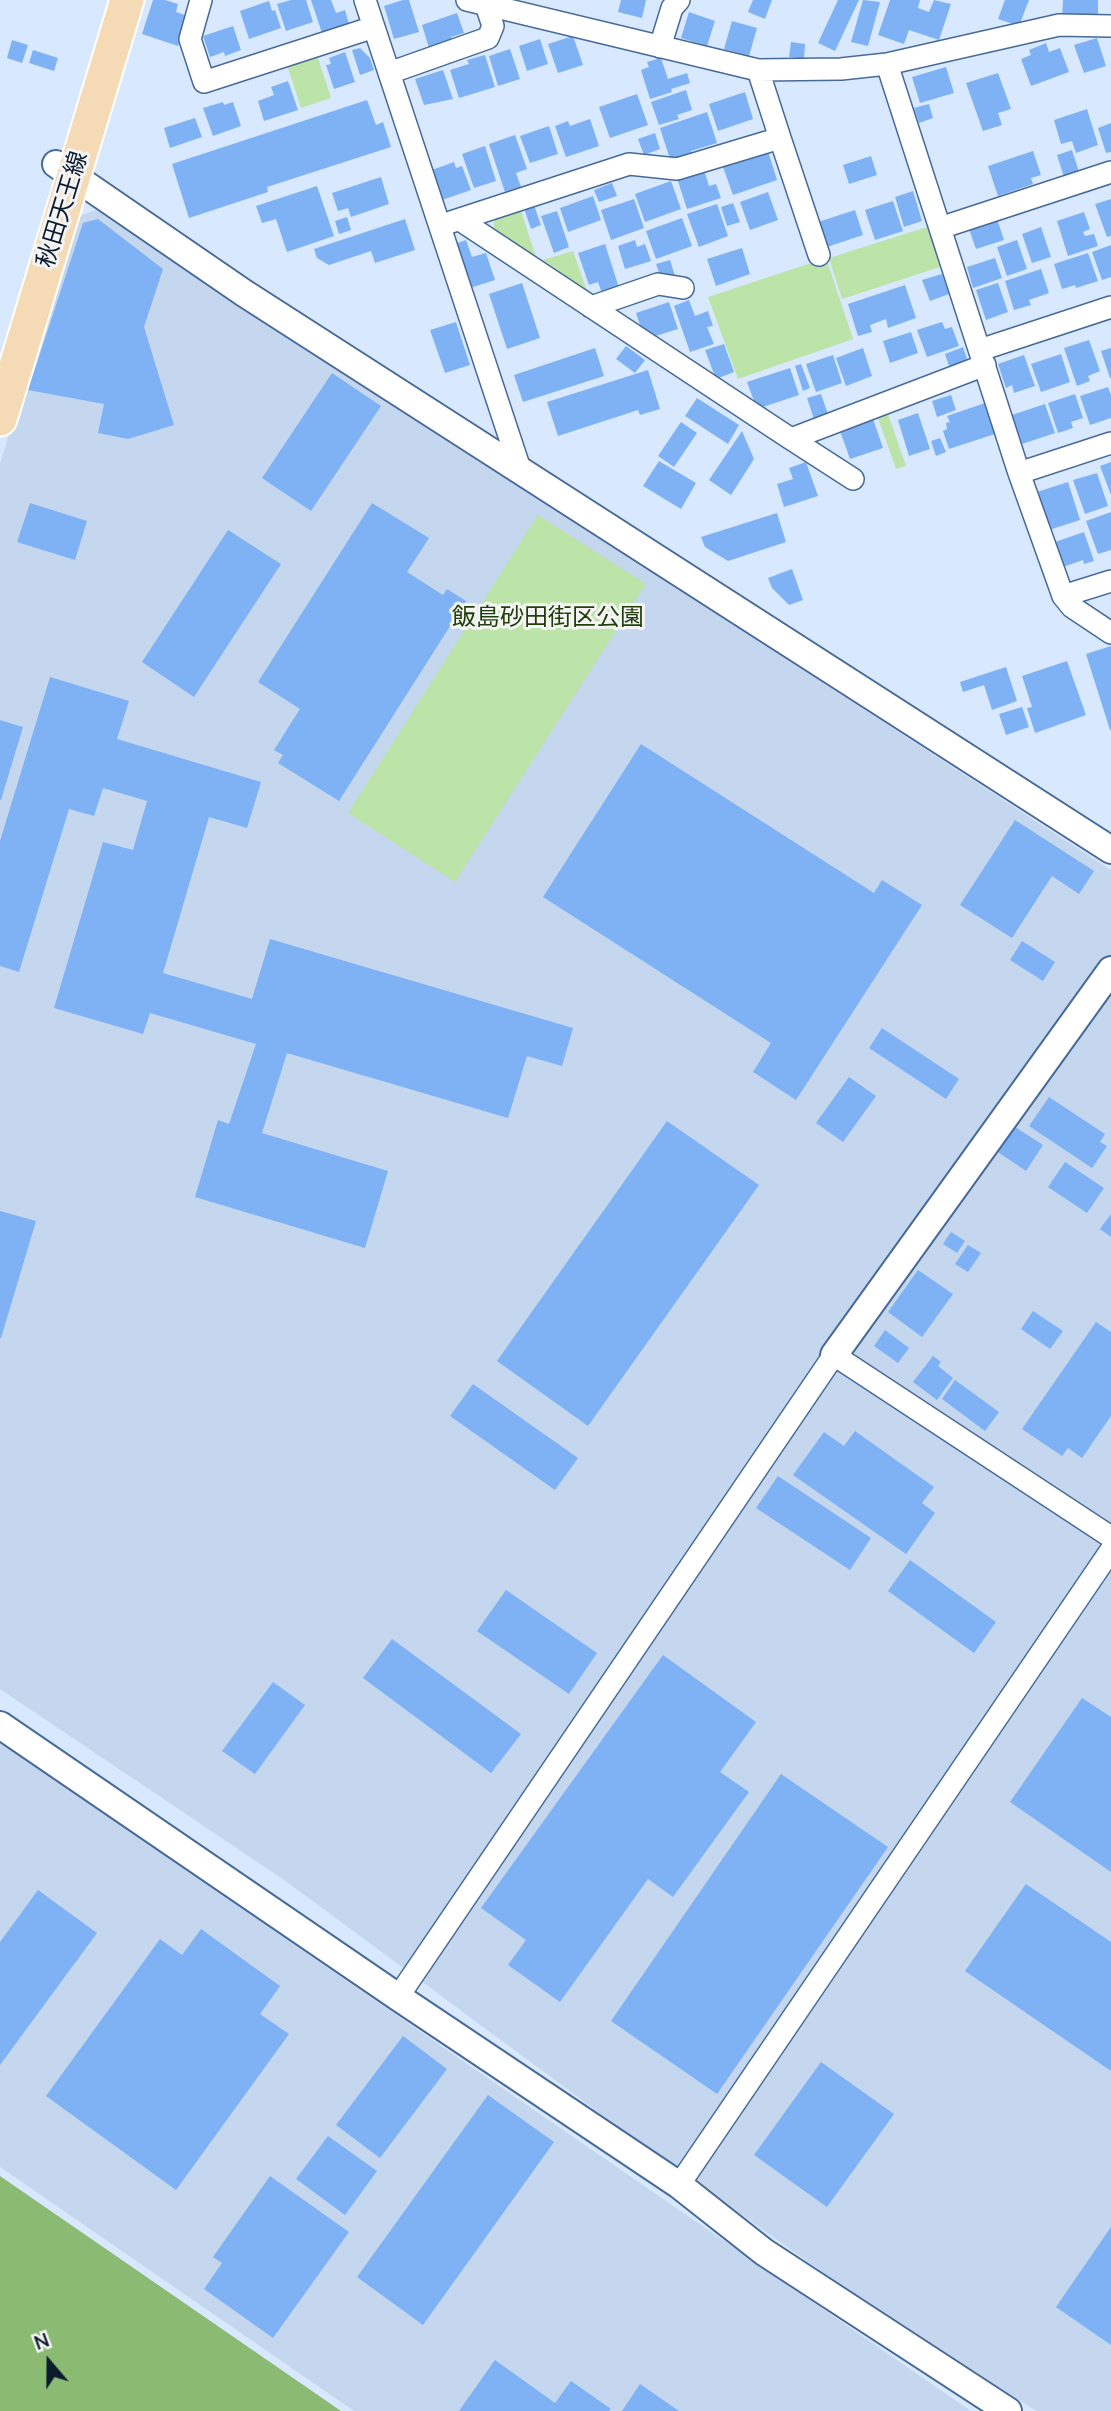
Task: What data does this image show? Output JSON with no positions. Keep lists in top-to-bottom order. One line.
{"streets":{"main road":["秋田天王線"]},"parks":["飯島砂田街区公園"],"north":"top"}
